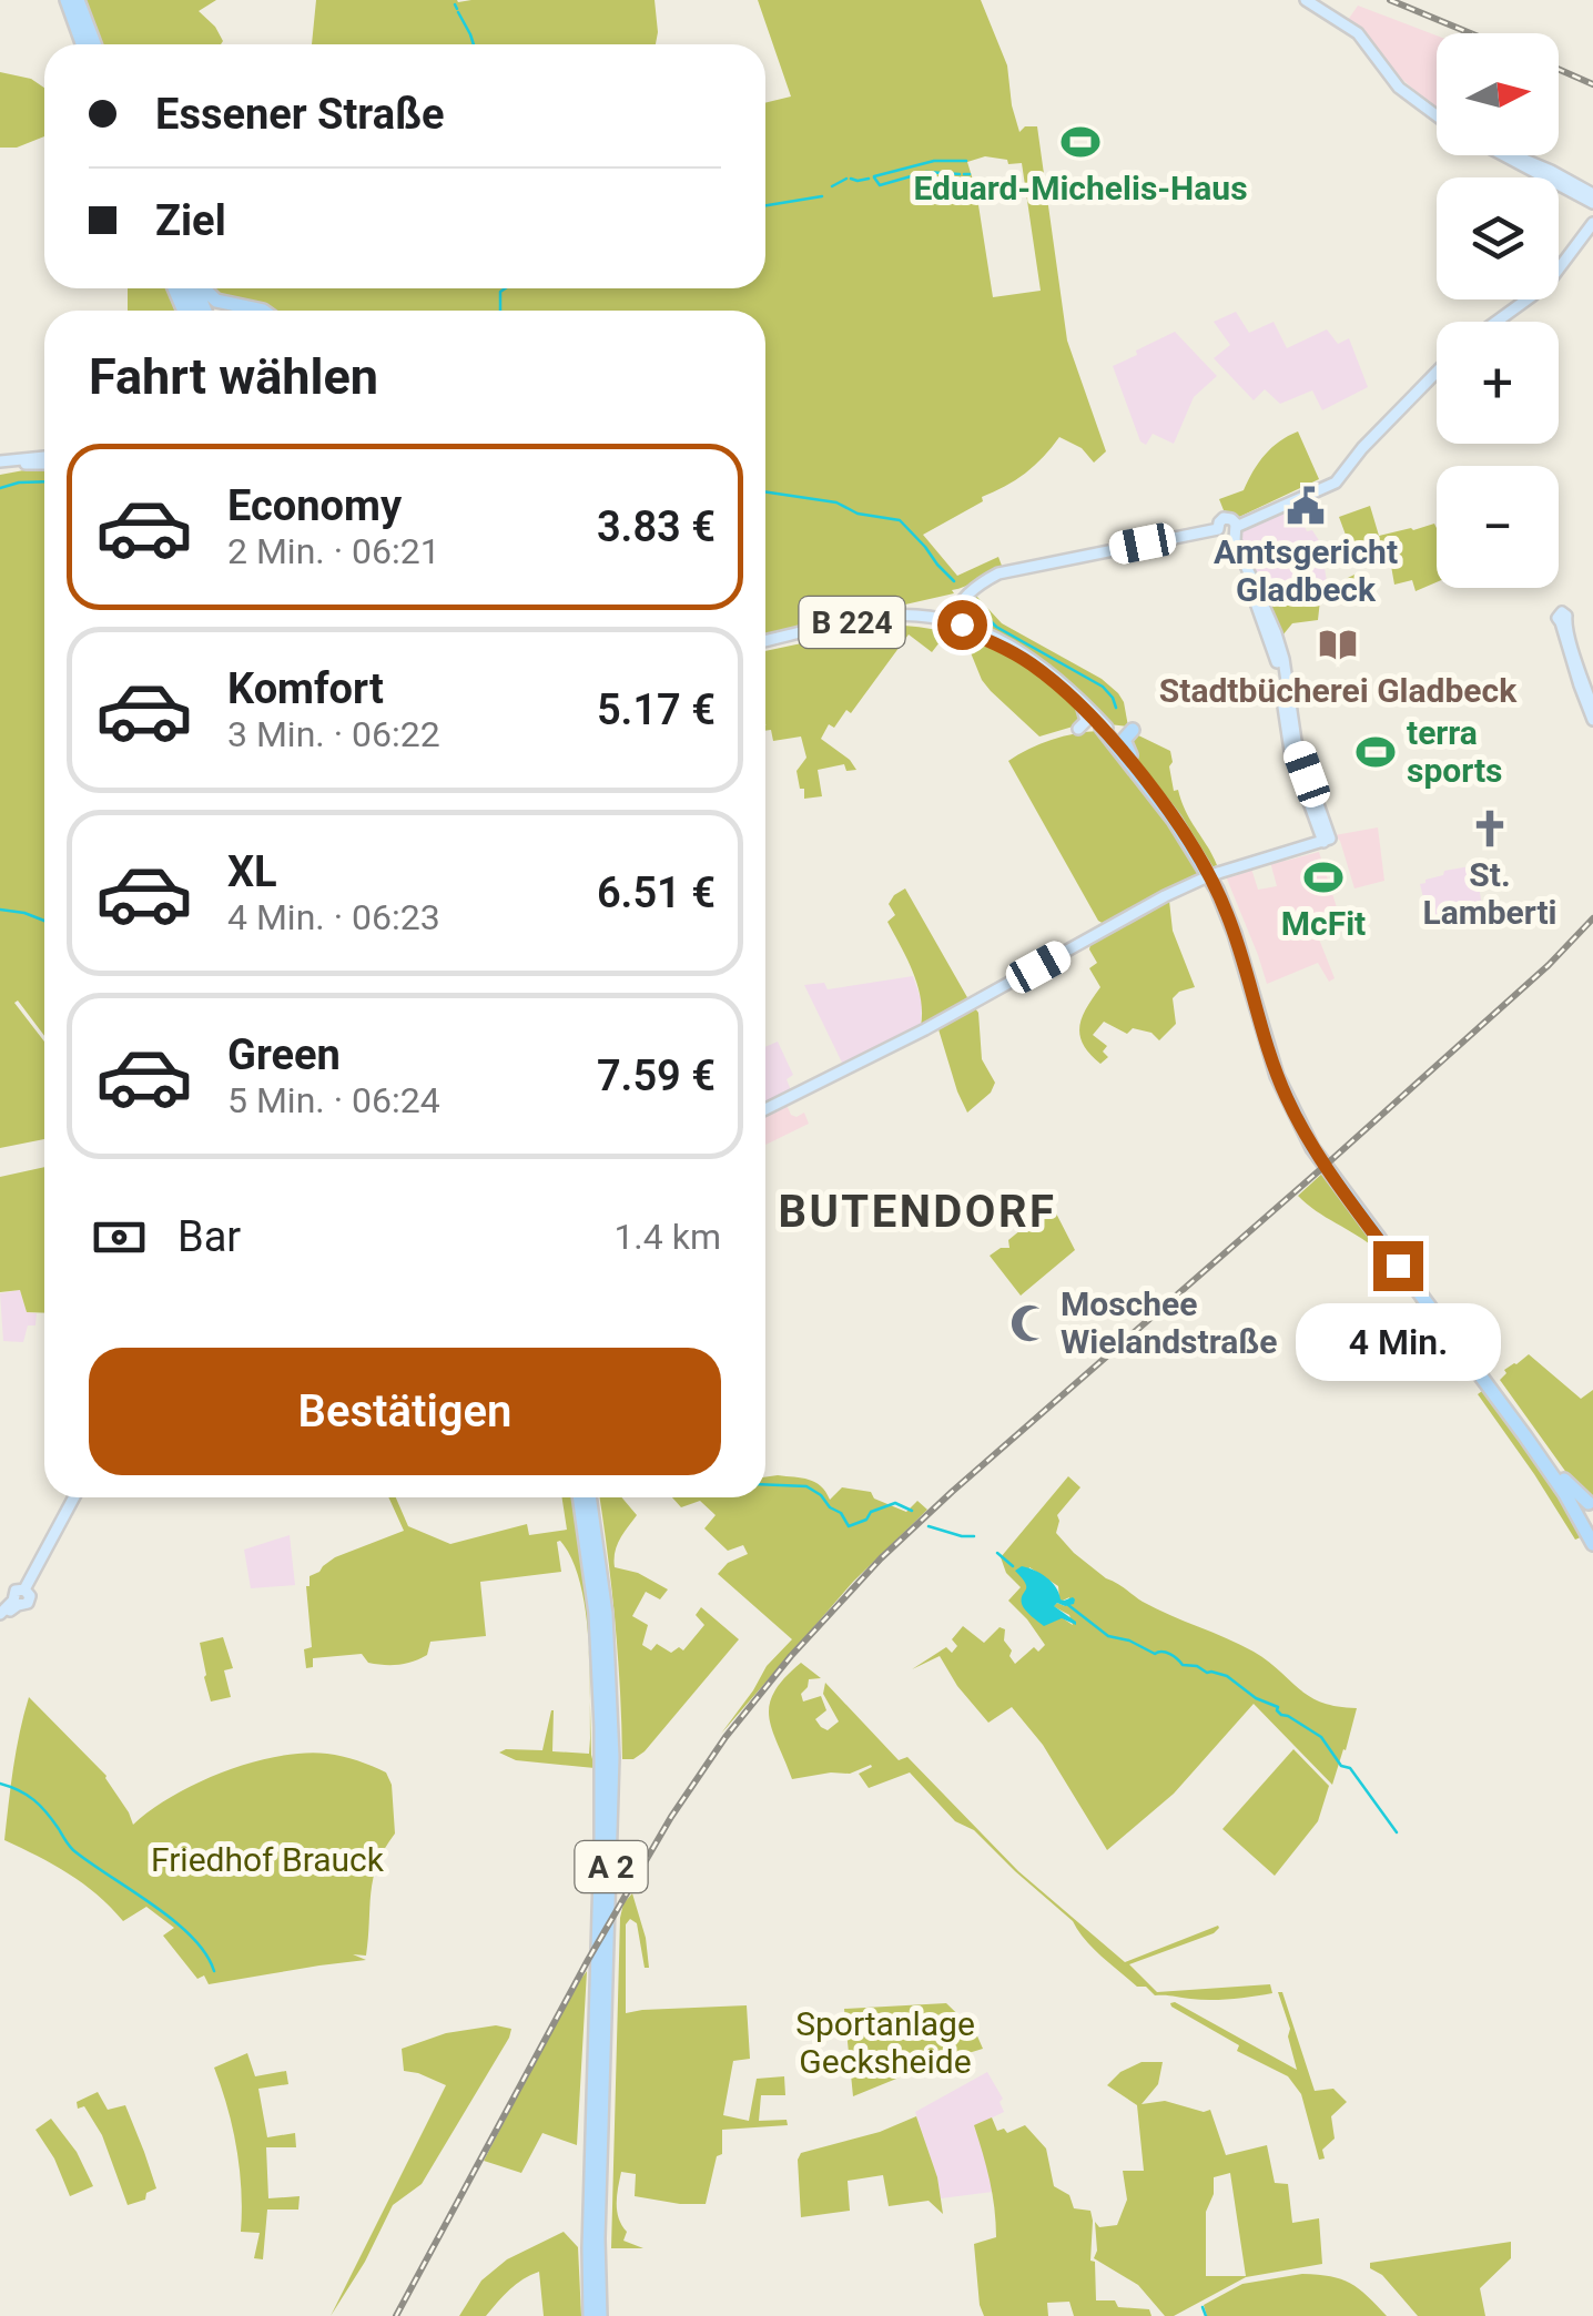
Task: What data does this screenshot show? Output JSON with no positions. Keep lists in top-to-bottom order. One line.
{"streets":{"highway":["B 224","A 2"]},"districts":["BUTENDORF"],"parks":["Friedhof Brauck","Sportanlage Gecksheide"],"places":{"sports":["Eduard-Michelis-Haus","terra sports","McFit"],"public building":["Amtsgericht Gladbeck"],"library":["Stadtbücherei Gladbeck"],"church":["St. Lamberti"],"mosque":["Moschee Wielandstraße"]},"north":"right","page":{"map_buttons":["+","−"],"banner":["Essener Straße","Ziel"],"heading":"Fahrt wählen","list":[{"name":"Economy","note":"2 Min. · 06:21","value":"3.83 €"},{"name":"Komfort","note":"3 Min. · 06:22","value":"5.17 €"},{"name":"XL","note":"4 Min. · 06:23","value":"6.51 €"},{"name":"Green","note":"5 Min. · 06:24","value":"7.59 €"}],"pay":["Bar","1.4 km"],"bubble":"4 Min.","buttons":"Bestätigen"}}
